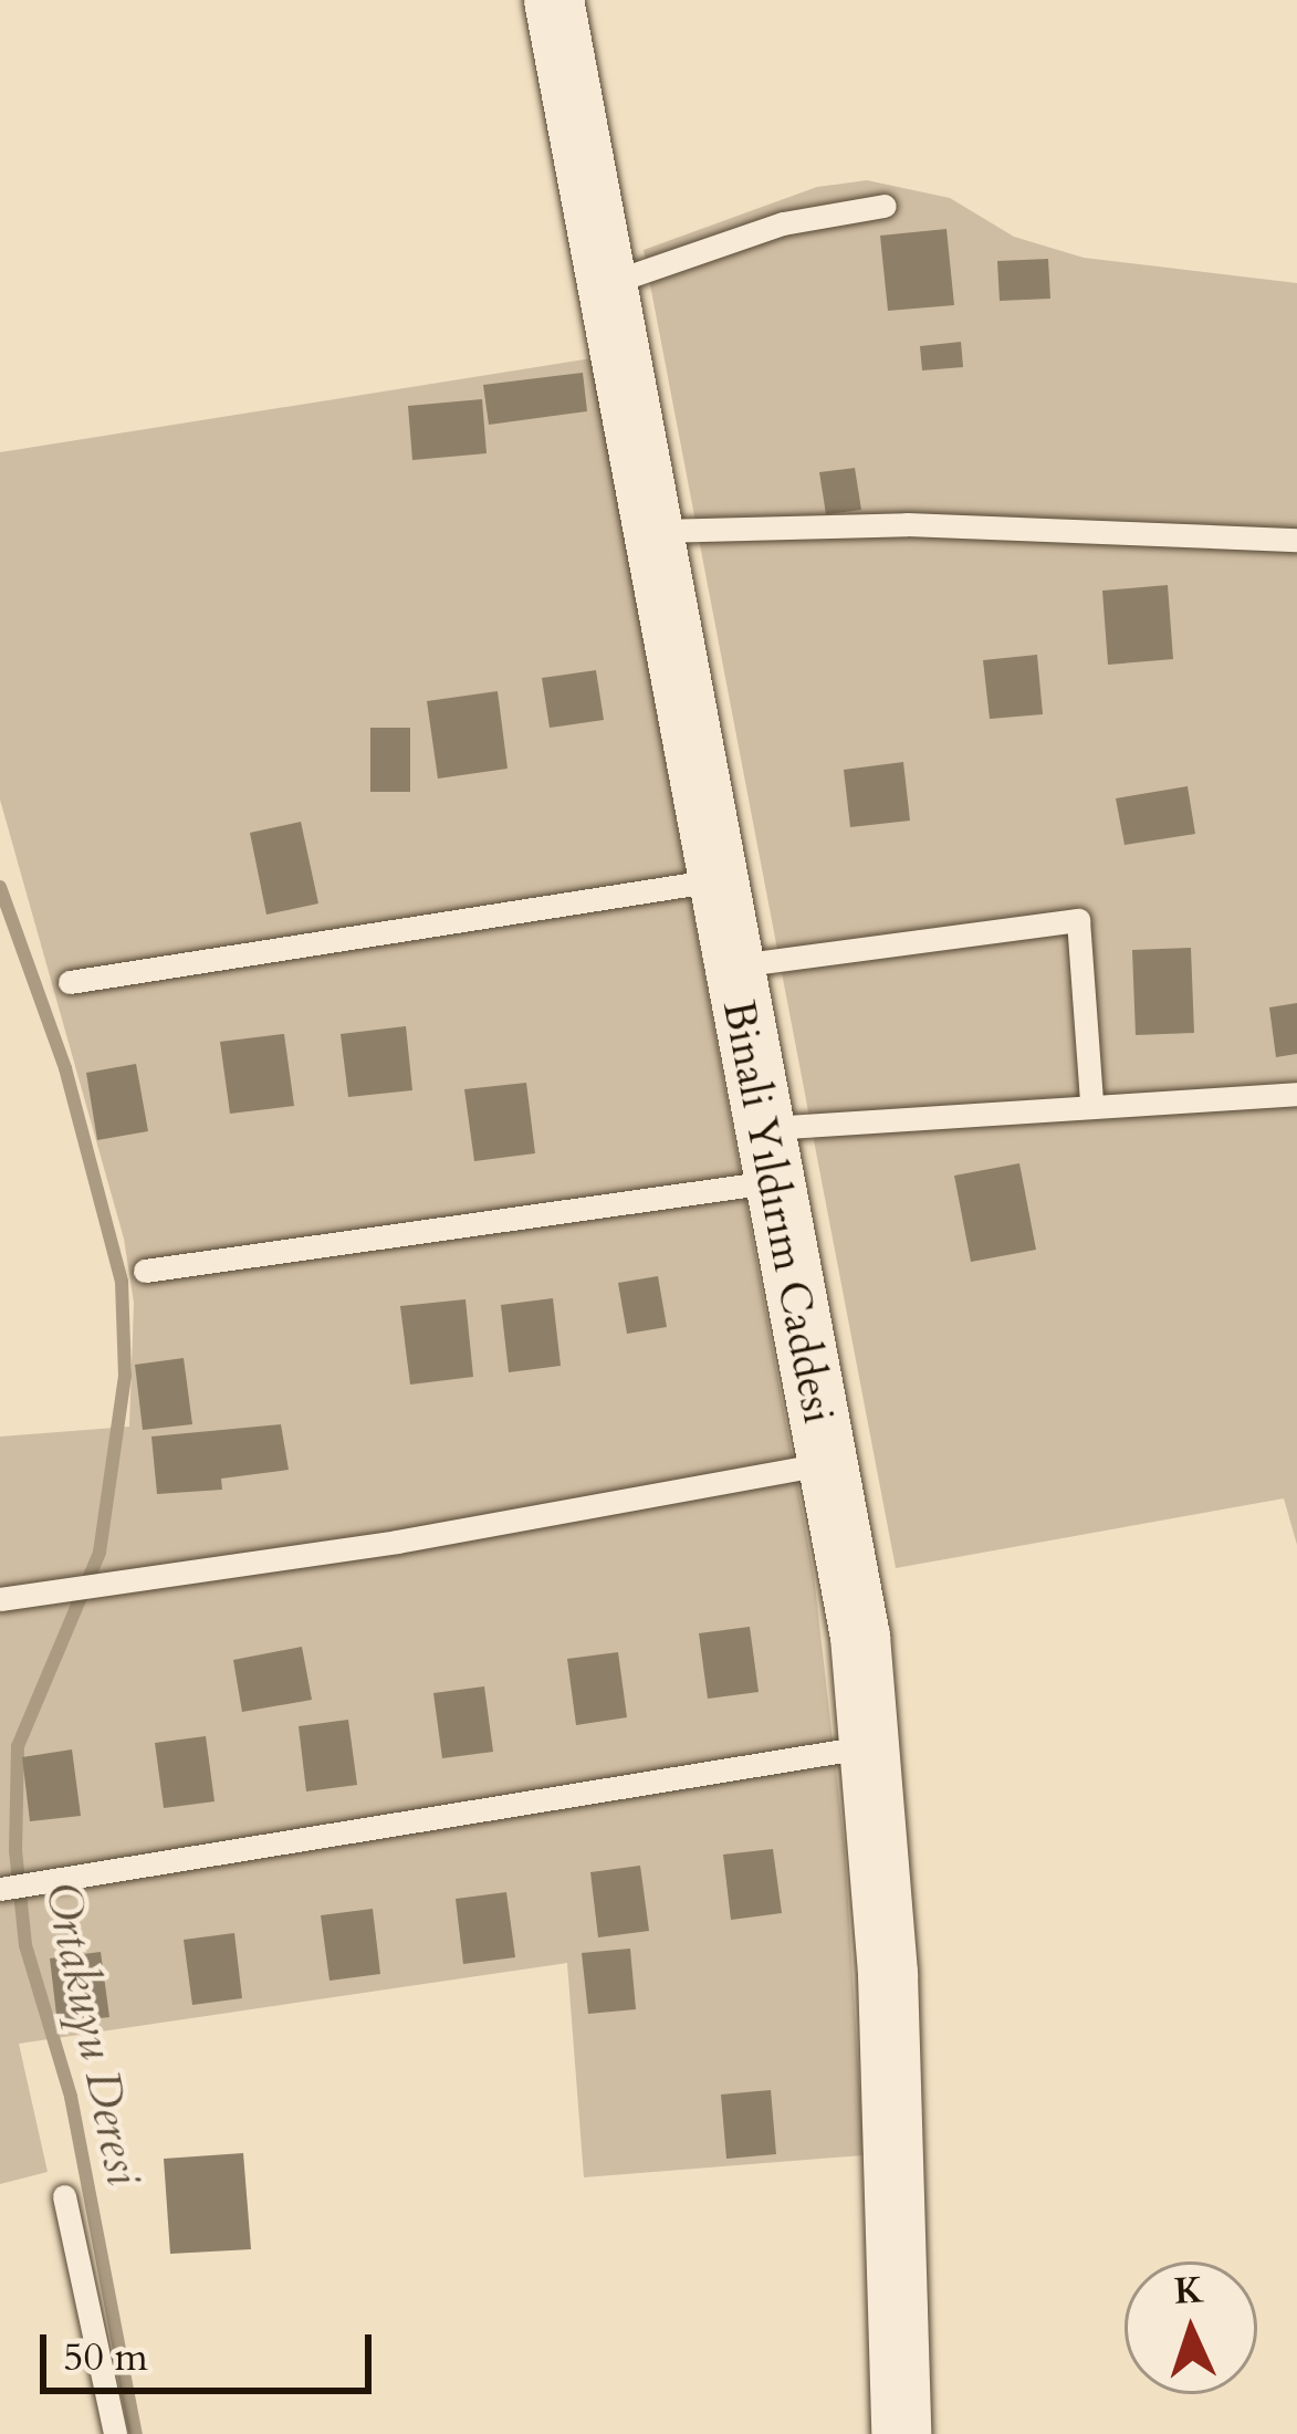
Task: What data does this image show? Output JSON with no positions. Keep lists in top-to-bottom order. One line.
{"streets":{"street":["Binali Yıldırım Caddesi"]},"water":["Ortakuyu Deresi"],"scale_bar":"50 m","north":"top"}
